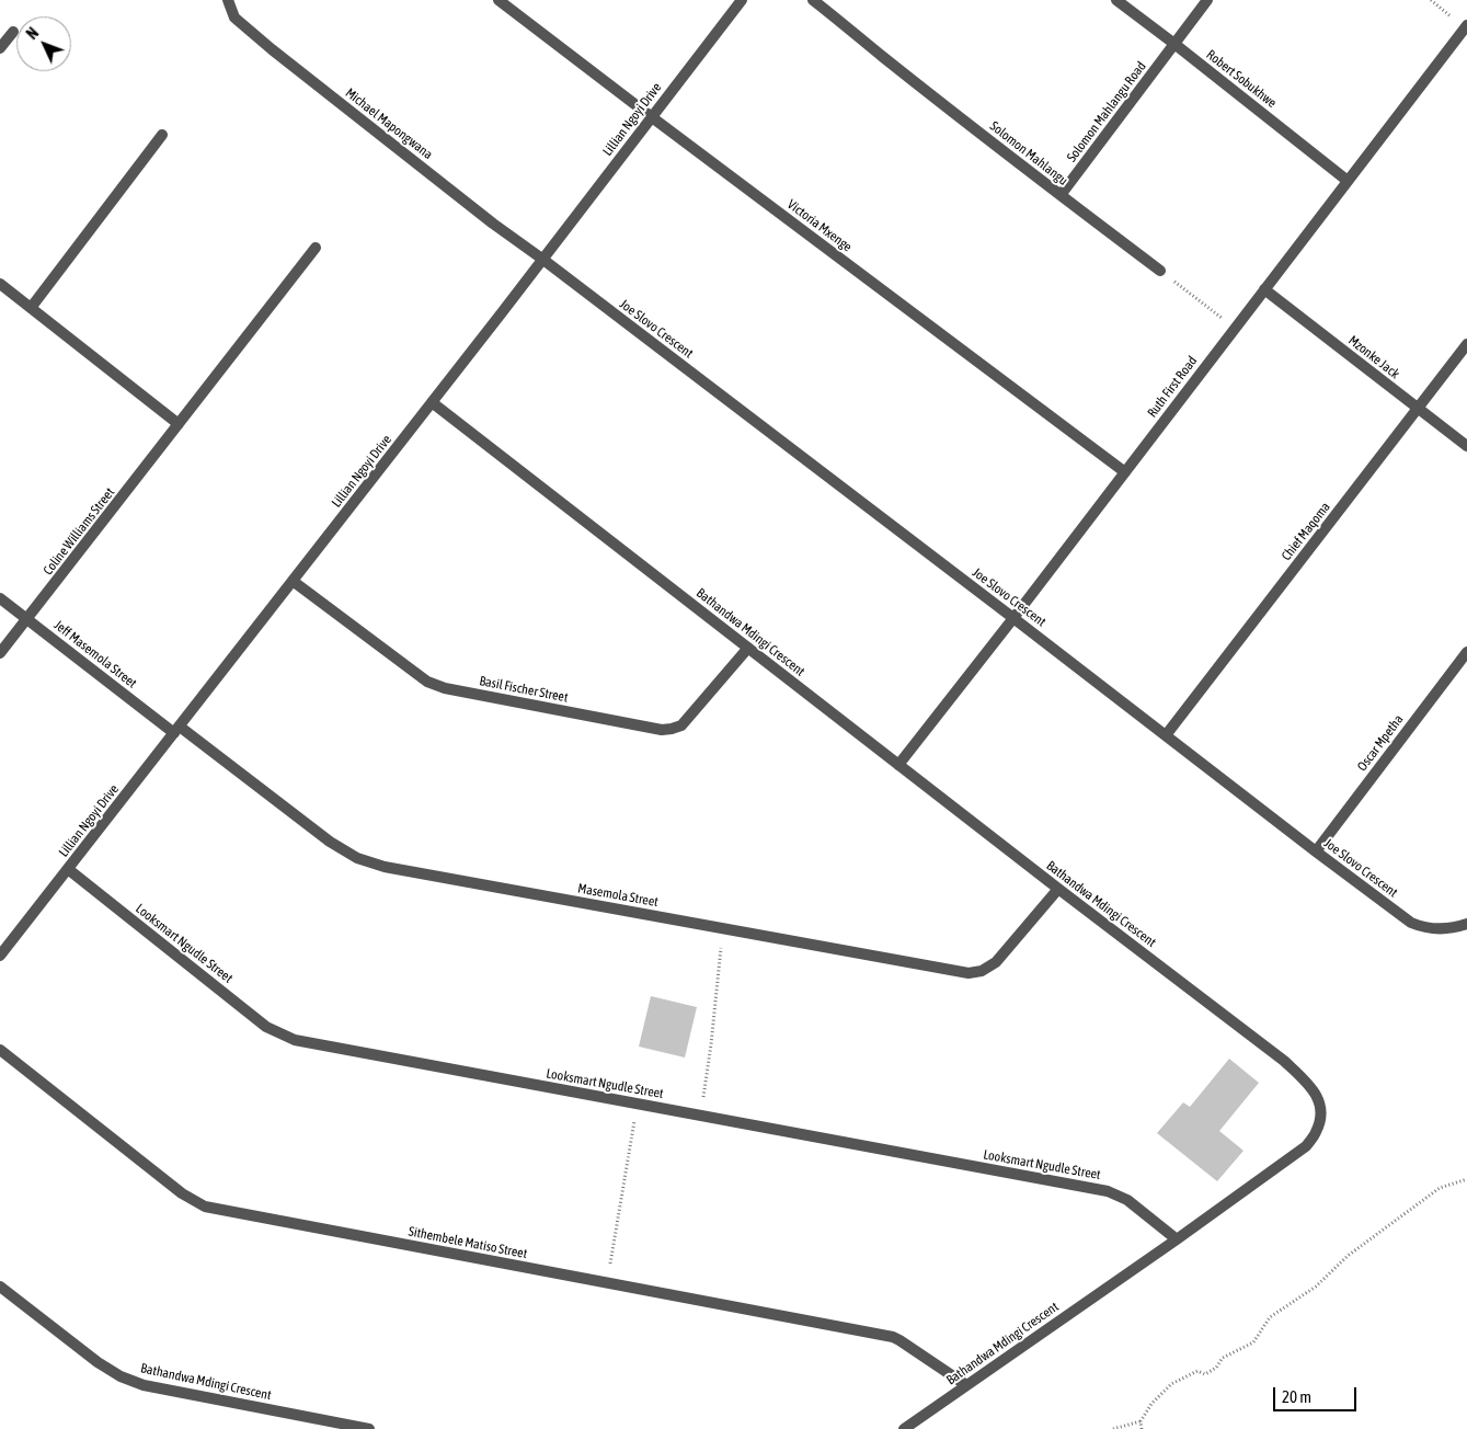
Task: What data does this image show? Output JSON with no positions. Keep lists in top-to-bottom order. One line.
{"streets":{"street":["Robert Sobukhwe","Solomon Mahlangu Road","Lillian Ngoyi Drive","Michael Mapongwana","Solomon Mahlangu","Victoria Mxenge","Joe Slovo Crescent","Mzonke Jack","Ruth First Road","Coline Williams Street","Chief Maqoma","Bathandwa Mdingi Crescent","Jeff Masemola Street","Basil Fischer Street","Oscar Mpetha","Masemola Street","Looksmart Ngudle Street","Sithembele Matiso Street"]},"crossings":[["Robert Sobukhwe","Solomon Mahlangu Road"],["Robert Sobukhwe","Ruth First Road"],["Solomon Mahlangu Road","Solomon Mahlangu"],["Lillian Ngoyi Drive","Michael Mapongwana"],["Lillian Ngoyi Drive","Victoria Mxenge"],["Lillian Ngoyi Drive","Joe Slovo Crescent"],["Lillian Ngoyi Drive","Bathandwa Mdingi Crescent"],["Lillian Ngoyi Drive","Jeff Masemola Street"],["Lillian Ngoyi Drive","Basil Fischer Street"],["Lillian Ngoyi Drive","Masemola Street"],["Lillian Ngoyi Drive","Looksmart Ngudle Street"],["Michael Mapongwana","Joe Slovo Crescent"],["Victoria Mxenge","Ruth First Road"],["Joe Slovo Crescent","Ruth First Road"],["Joe Slovo Crescent","Chief Maqoma"],["Joe Slovo Crescent","Oscar Mpetha"],["Mzonke Jack","Ruth First Road"],["Mzonke Jack","Chief Maqoma"],["Ruth First Road","Bathandwa Mdingi Crescent"],["Coline Williams Street","Jeff Masemola Street"],["Bathandwa Mdingi Crescent","Basil Fischer Street"],["Bathandwa Mdingi Crescent","Masemola Street"],["Bathandwa Mdingi Crescent","Looksmart Ngudle Street"],["Bathandwa Mdingi Crescent","Sithembele Matiso Street"],["Jeff Masemola Street","Masemola Street"]],"scale_bar":"20 m","north":"top left"}
